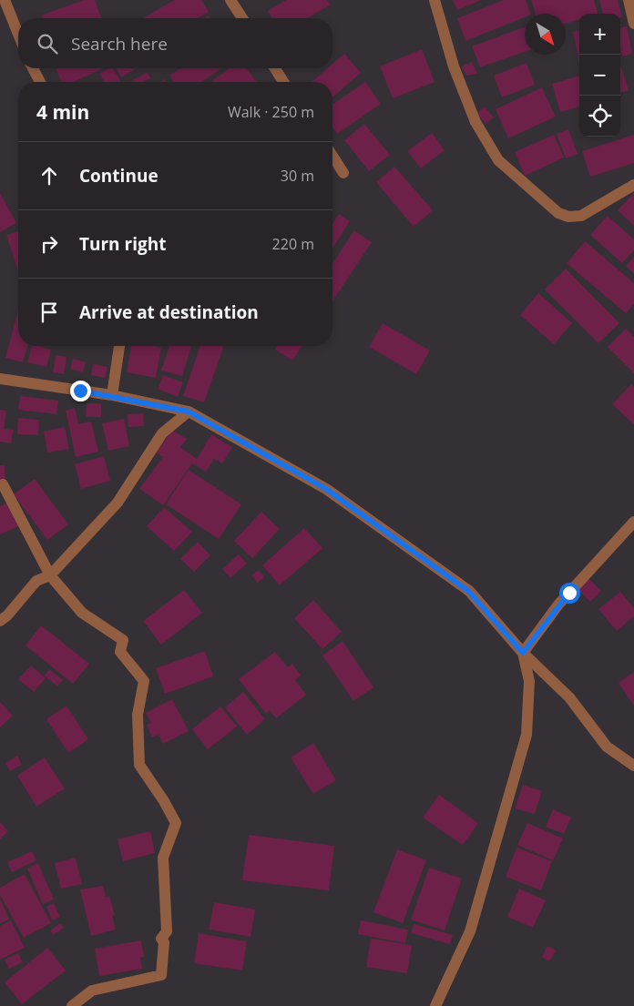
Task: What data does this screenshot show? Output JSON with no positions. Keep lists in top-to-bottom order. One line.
{"north":"bottom right","page":{"map_buttons":["+","−"],"search":"Search here","heading":["4 min","Walk · 250 m"],"list":[["Continue","30 m"],["Turn right","220 m"],"Arrive at destination"]}}
